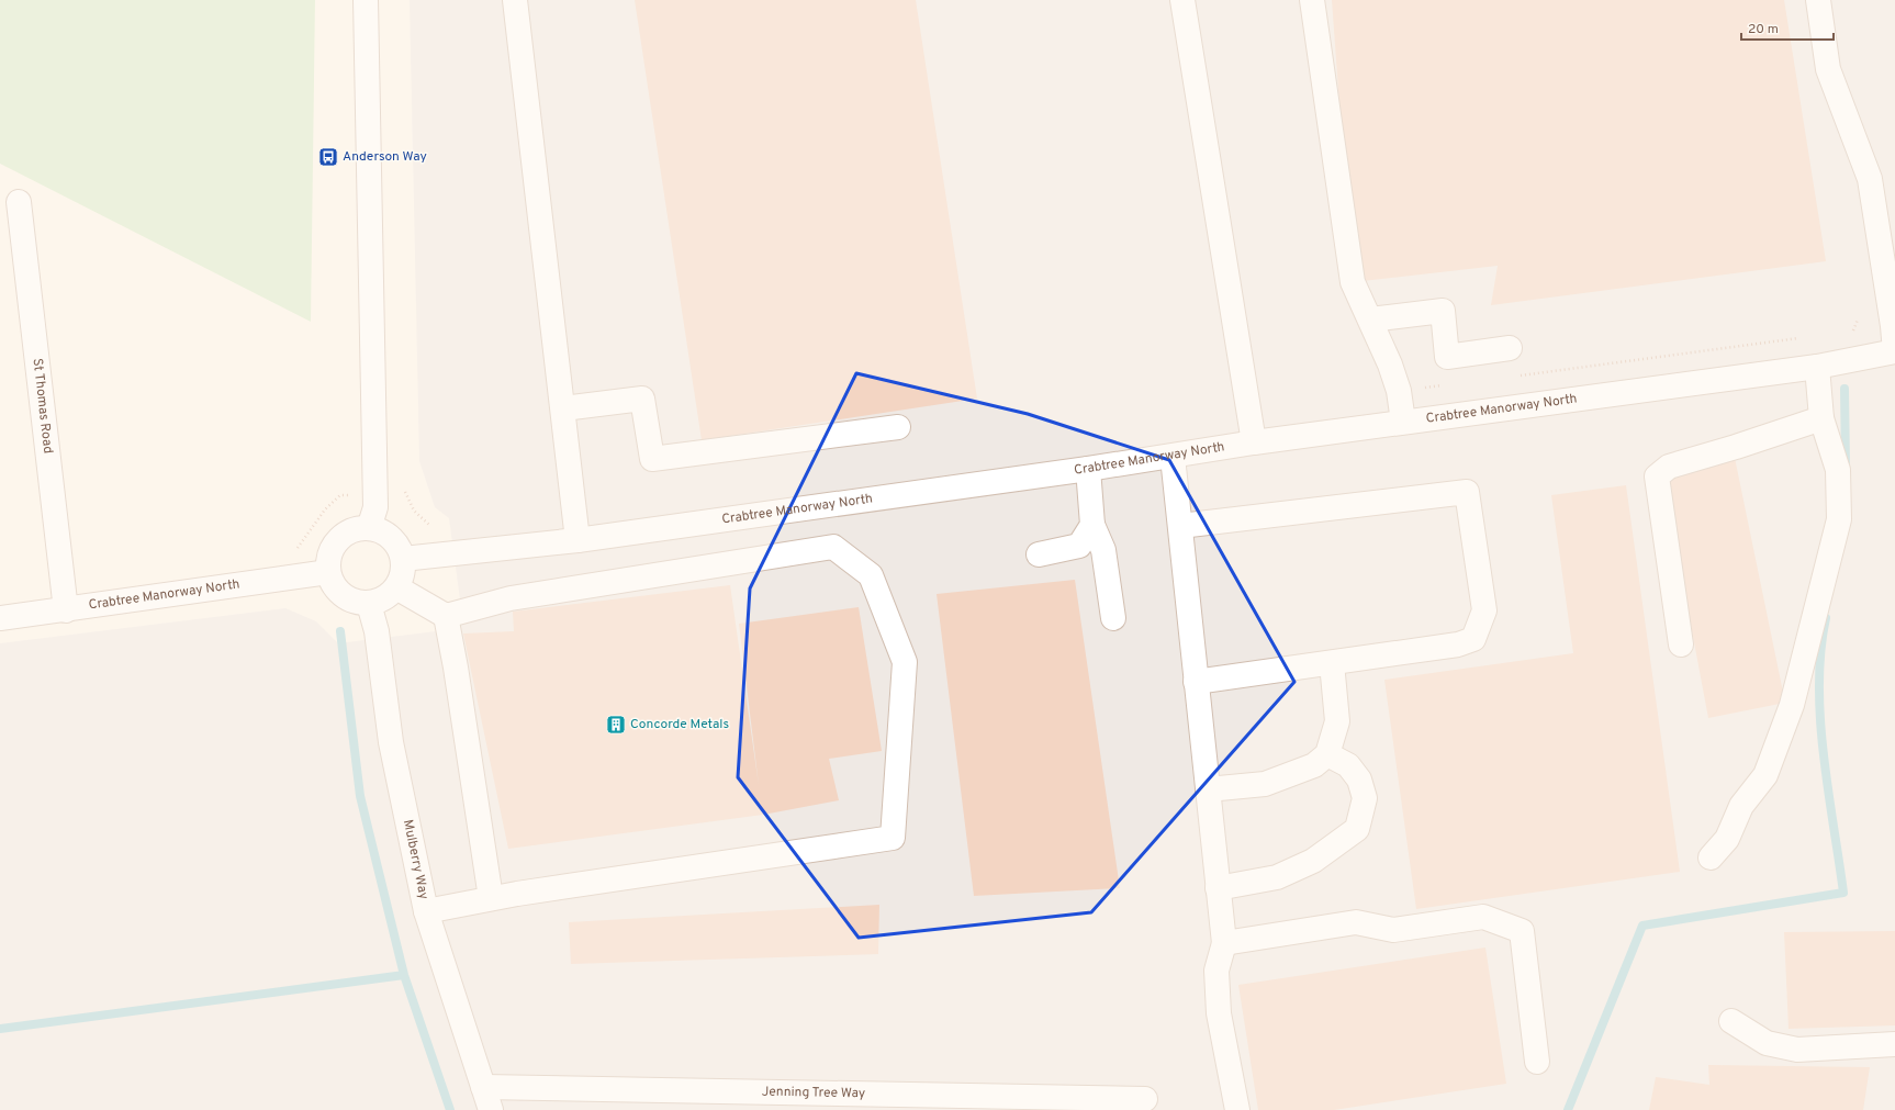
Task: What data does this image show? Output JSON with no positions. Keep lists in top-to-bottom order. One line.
{"streets":{"street":["St Thomas Road","Crabtree Manorway North","Mulberry Way","Jenning Tree Way"]},"crossings":[["St Thomas Road","Crabtree Manorway North"],["Crabtree Manorway North","Mulberry Way"],["Mulberry Way","Jenning Tree Way"]],"places":{"bus stop":["Anderson Way"],"building":["Concorde Metals"]},"scale_bar":"20 m"}
